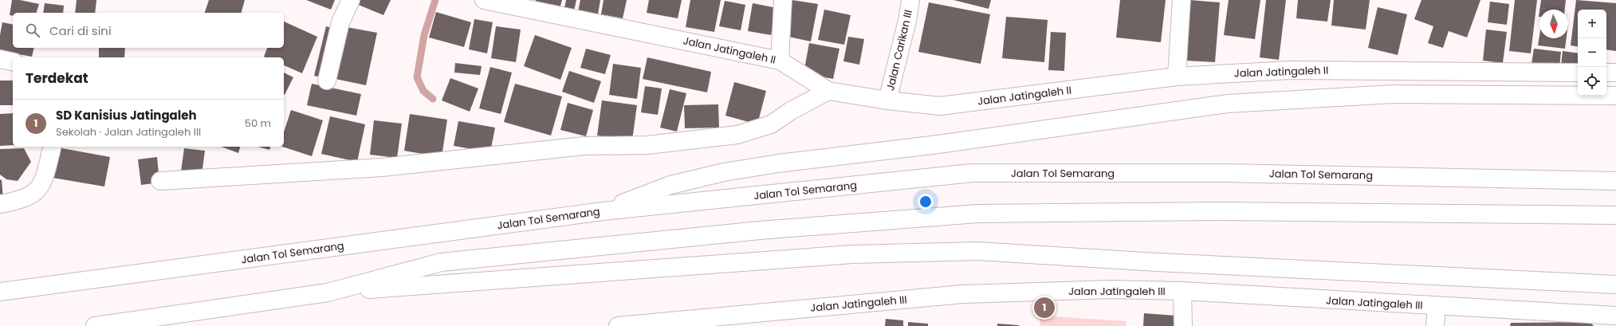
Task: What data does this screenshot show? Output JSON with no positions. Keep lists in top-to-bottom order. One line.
{"streets":{"main road":["Jalan Jatingaleh II","Jalan Carikan III","Jalan Tol Semarang","Jalan Jatingaleh III"]},"crossings":[["Jalan Jatingaleh II","Jalan Carikan III"]],"north":"bottom","page":{"map_buttons":["+","−"],"search":"Cari di sini","heading":"Terdekat","list":[{"mark":"1","name":"SD Kanisius Jatingaleh","note":"Sekolah · Jalan Jatingaleh III","value":"50 m"}],"pins":"1"}}
